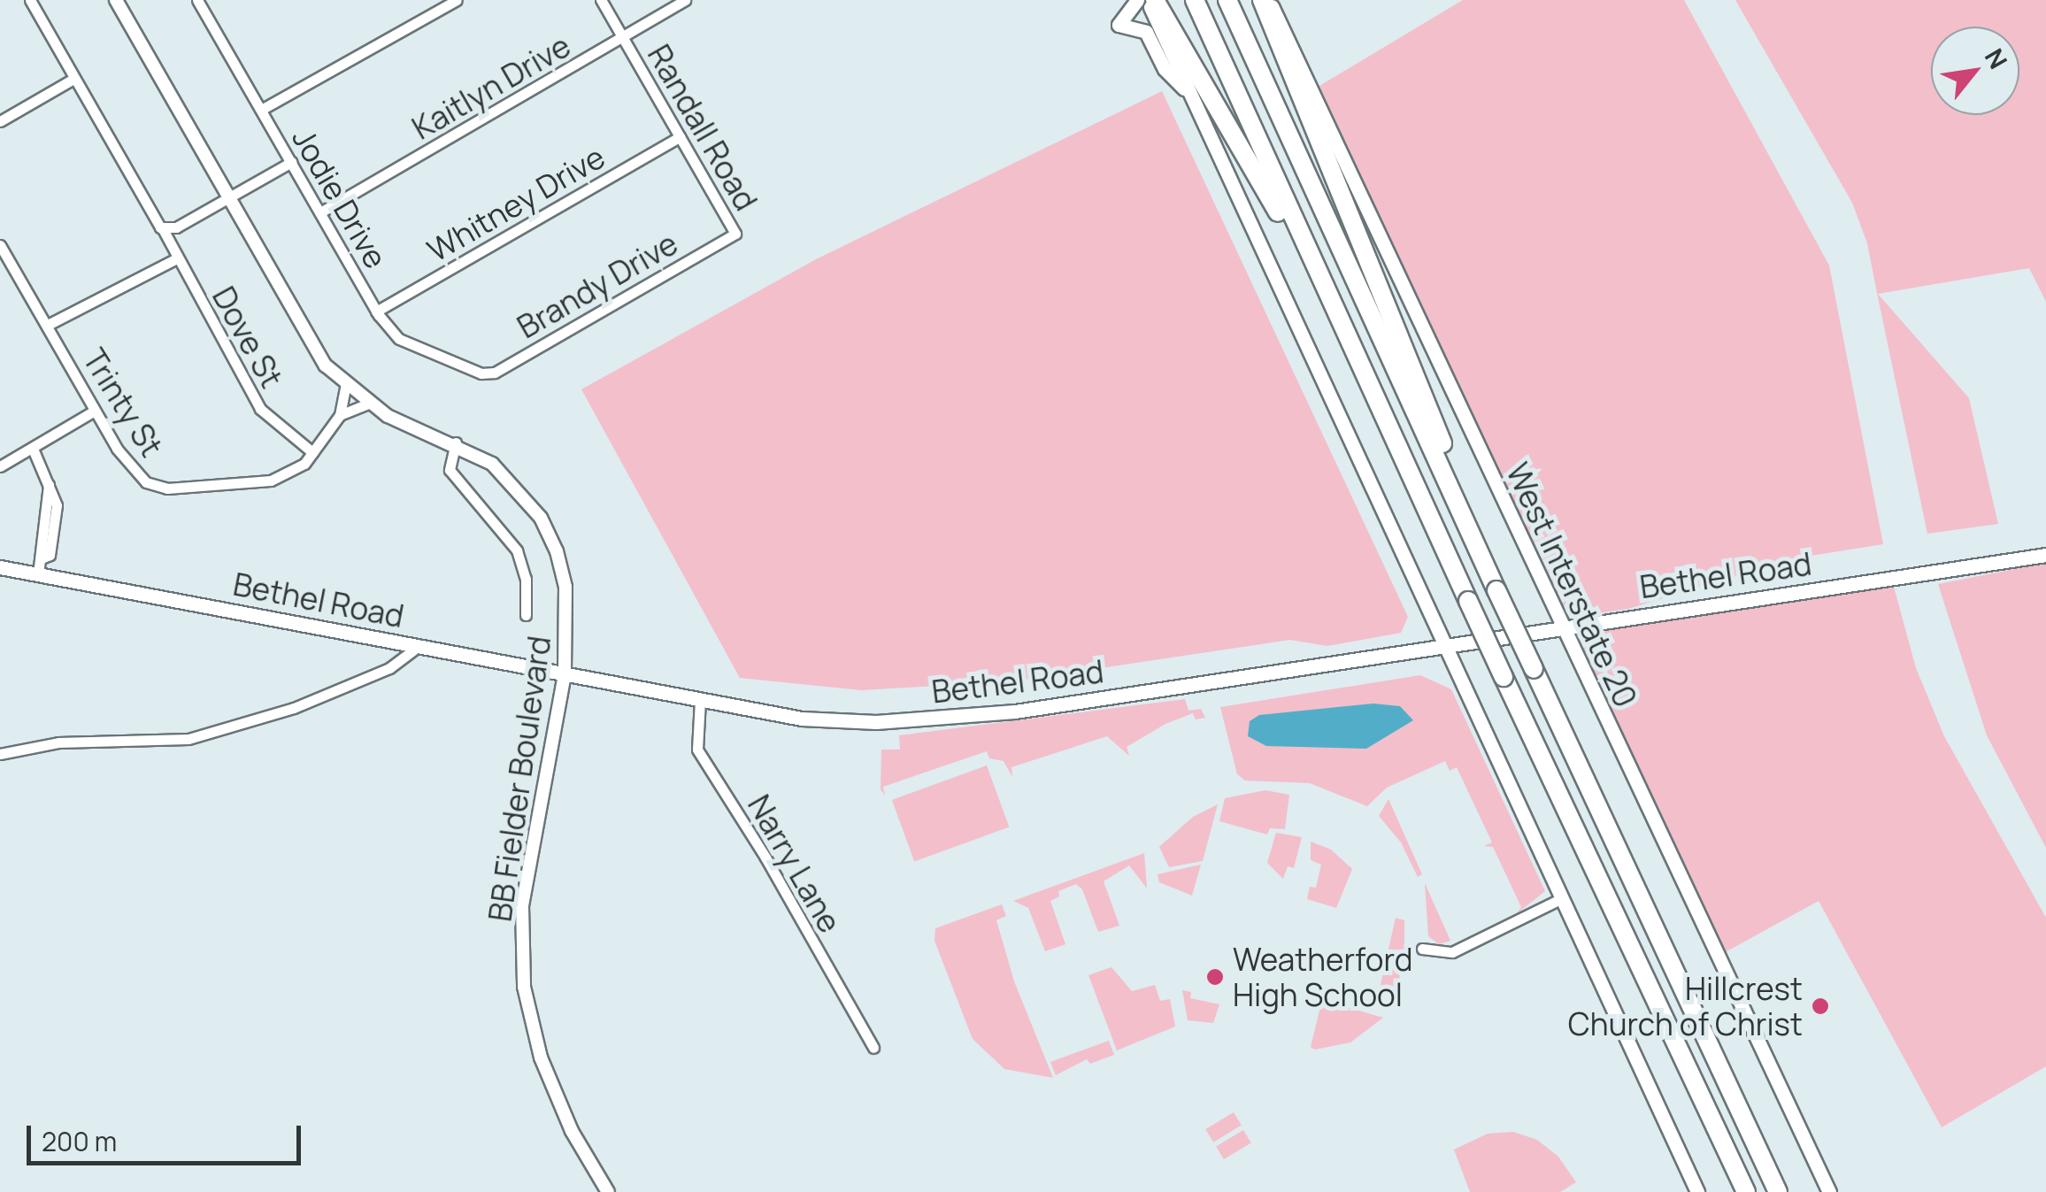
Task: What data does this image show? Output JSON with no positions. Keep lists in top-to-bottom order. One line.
{"streets":{"main road":["Bethel Road","West Interstate 20"],"street":["Kaitlyn Drive","Randall Road","Jodie Drive","Whitney Drive","Brandy Drive","Dove St","Trinty St","BB Fielder Boulevard","Narry Lane"]},"crossings":[["Kaitlyn Drive","Randall Road"],["Kaitlyn Drive","Jodie Drive"],["Randall Road","Whitney Drive"],["Randall Road","Brandy Drive"],["Jodie Drive","Whitney Drive"],["Jodie Drive","Brandy Drive"],["Dove St","Trinty St"],["Trinty St","BB Fielder Boulevard"],["Bethel Road","West Interstate 20"],["Bethel Road","BB Fielder Boulevard"],["Bethel Road","Narry Lane"]],"places":["Weatherford High School","Hillcrest Church of Christ"],"scale_bar":"200 m","north":"top right"}
